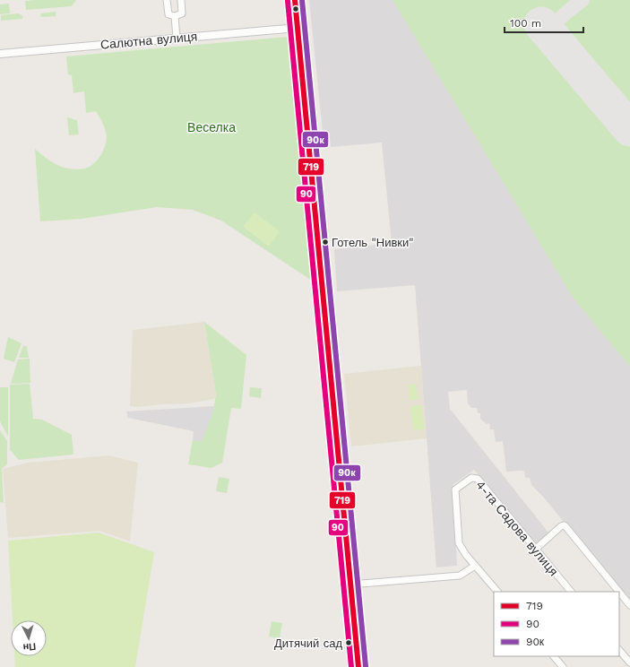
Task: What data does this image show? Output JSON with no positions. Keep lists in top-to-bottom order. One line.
{"streets":{"street":["Салютна вулиця","4-та Садова вулиця"]},"parks":["Веселка"],"places":["Готель \"Нивки\"","Дитячий сад"],"lines":["transit line 719","transit line 90к","transit line 90"],"legend":["719","90","90к"],"scale_bar":"100 m","north":"bottom"}
